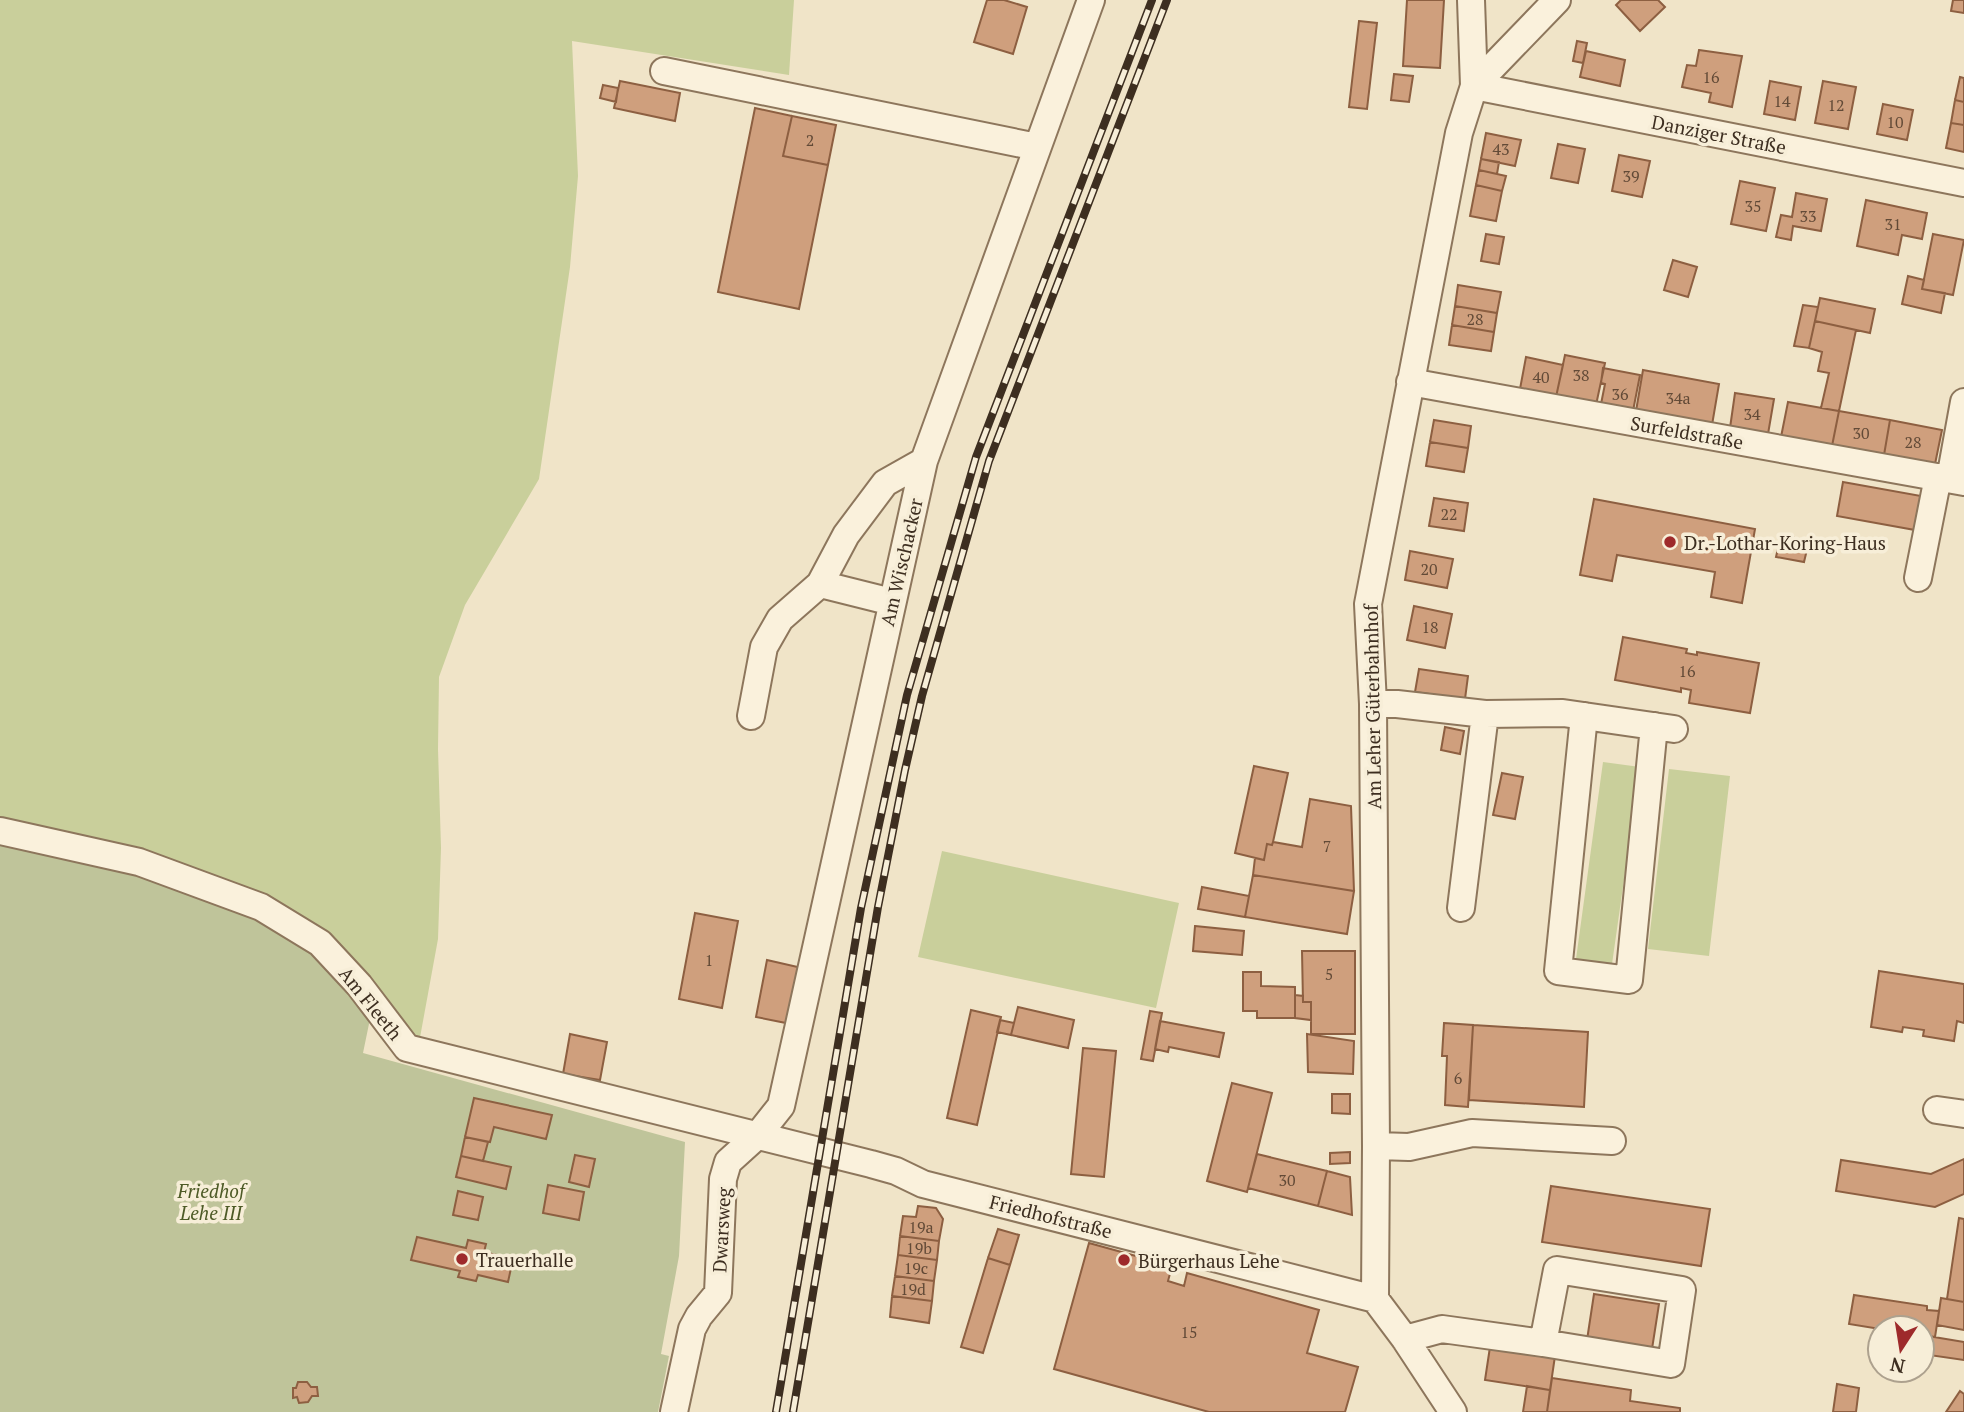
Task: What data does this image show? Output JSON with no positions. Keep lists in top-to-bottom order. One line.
{"streets":{"street":["Danziger Straße","Surfeldstraße","Am Wischacker","Am Leher Güterbahnhof","Am Fleeth","Friedhofstraße","Dwarsweg"]},"crossings":[["Danziger Straße","Am Leher Güterbahnhof"],["Surfeldstraße","Am Leher Güterbahnhof"],["Am Wischacker","Am Fleeth"],["Am Wischacker","Friedhofstraße"],["Am Wischacker","Dwarsweg"],["Am Leher Güterbahnhof","Friedhofstraße"],["Am Fleeth","Friedhofstraße"],["Am Fleeth","Dwarsweg"],["Friedhofstraße","Dwarsweg"]],"parks":["Friedhof Lehe III"],"places":["Dr.-Lothar-Koring-Haus","Trauerhalle","Bürgerhaus Lehe"],"house_numbers":["16","14","12","10","2","43","39","35","33","31","28","38","40","36","34a","34","30","28","22","20","18","16","7","1","5","6","30","19a","19b","19c","19d","15"],"north":"bottom"}
